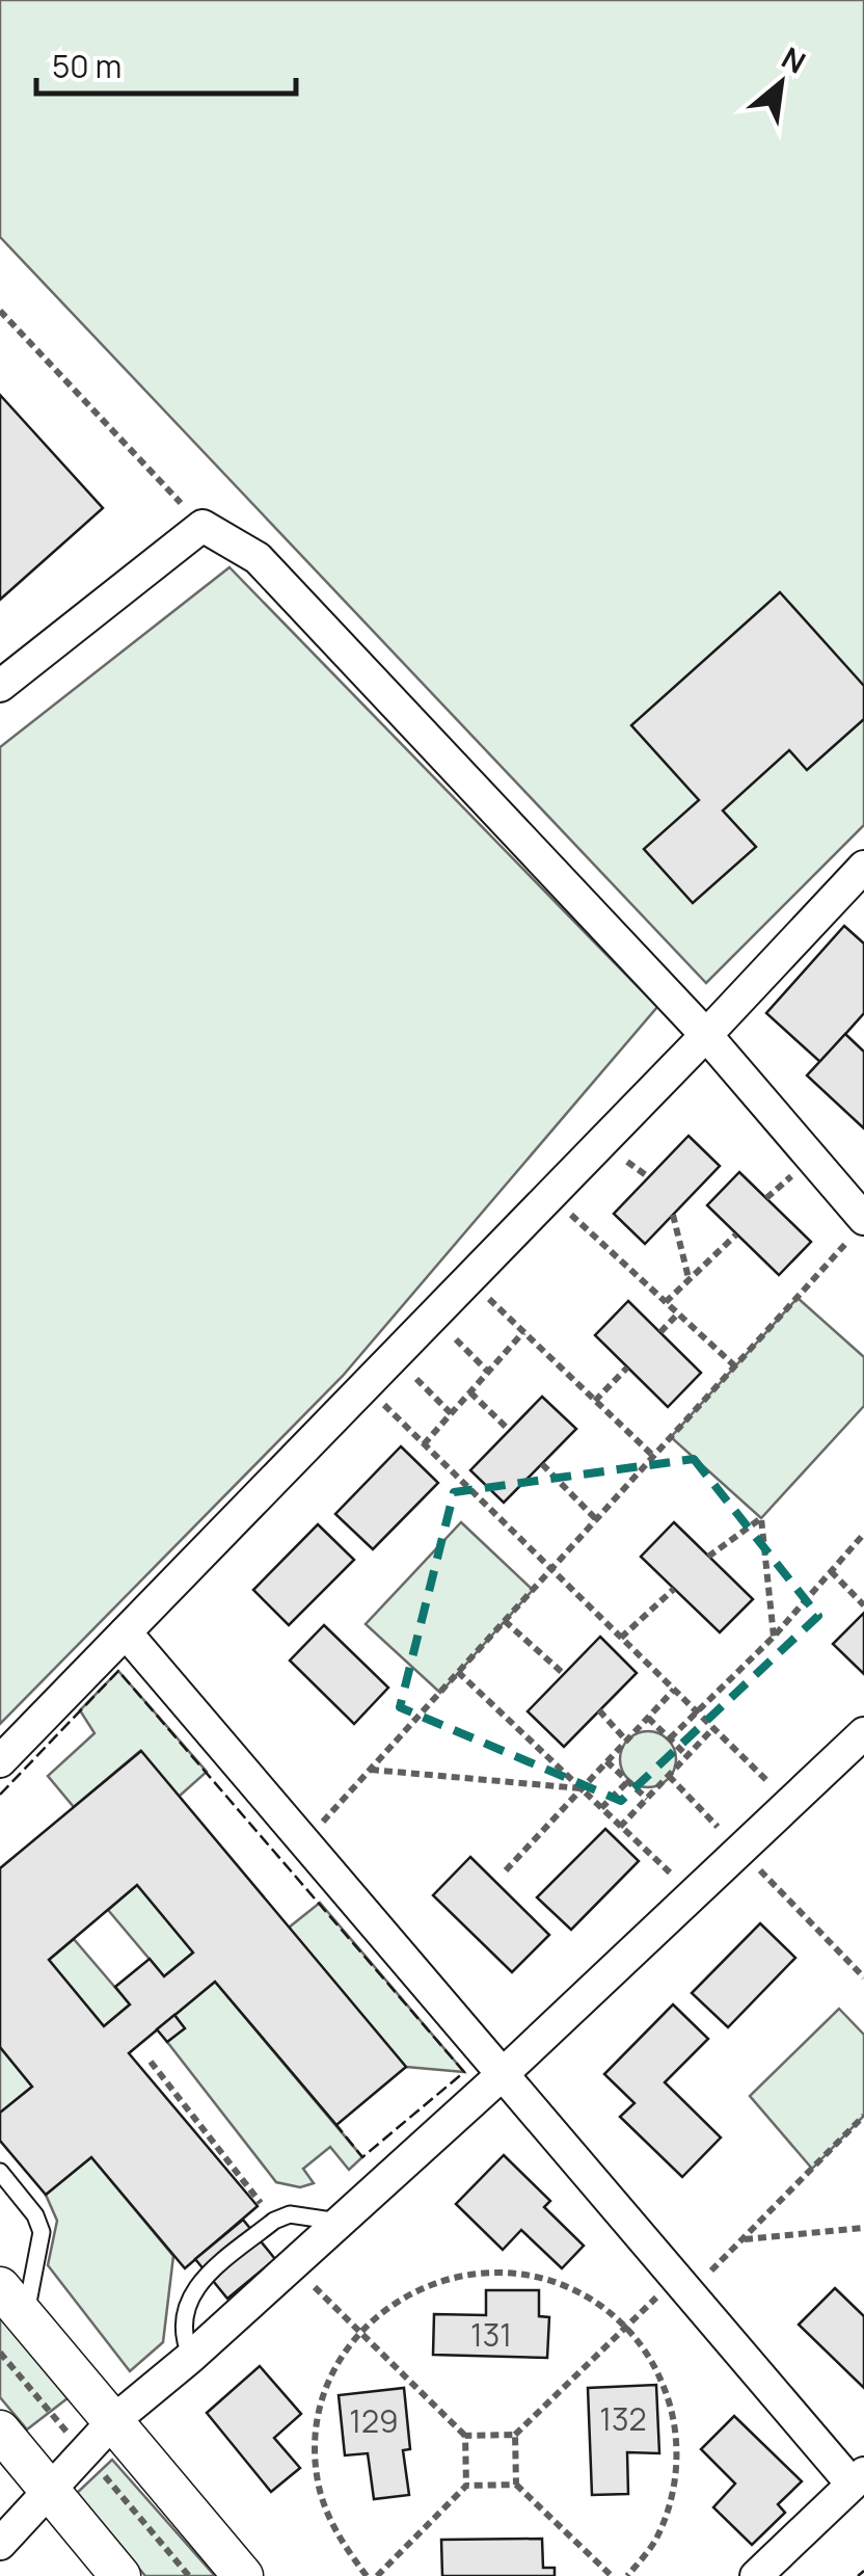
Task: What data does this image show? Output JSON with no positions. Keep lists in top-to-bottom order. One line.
{"house_numbers":["131","132","129"],"scale_bar":"50 m","north":"top right"}
